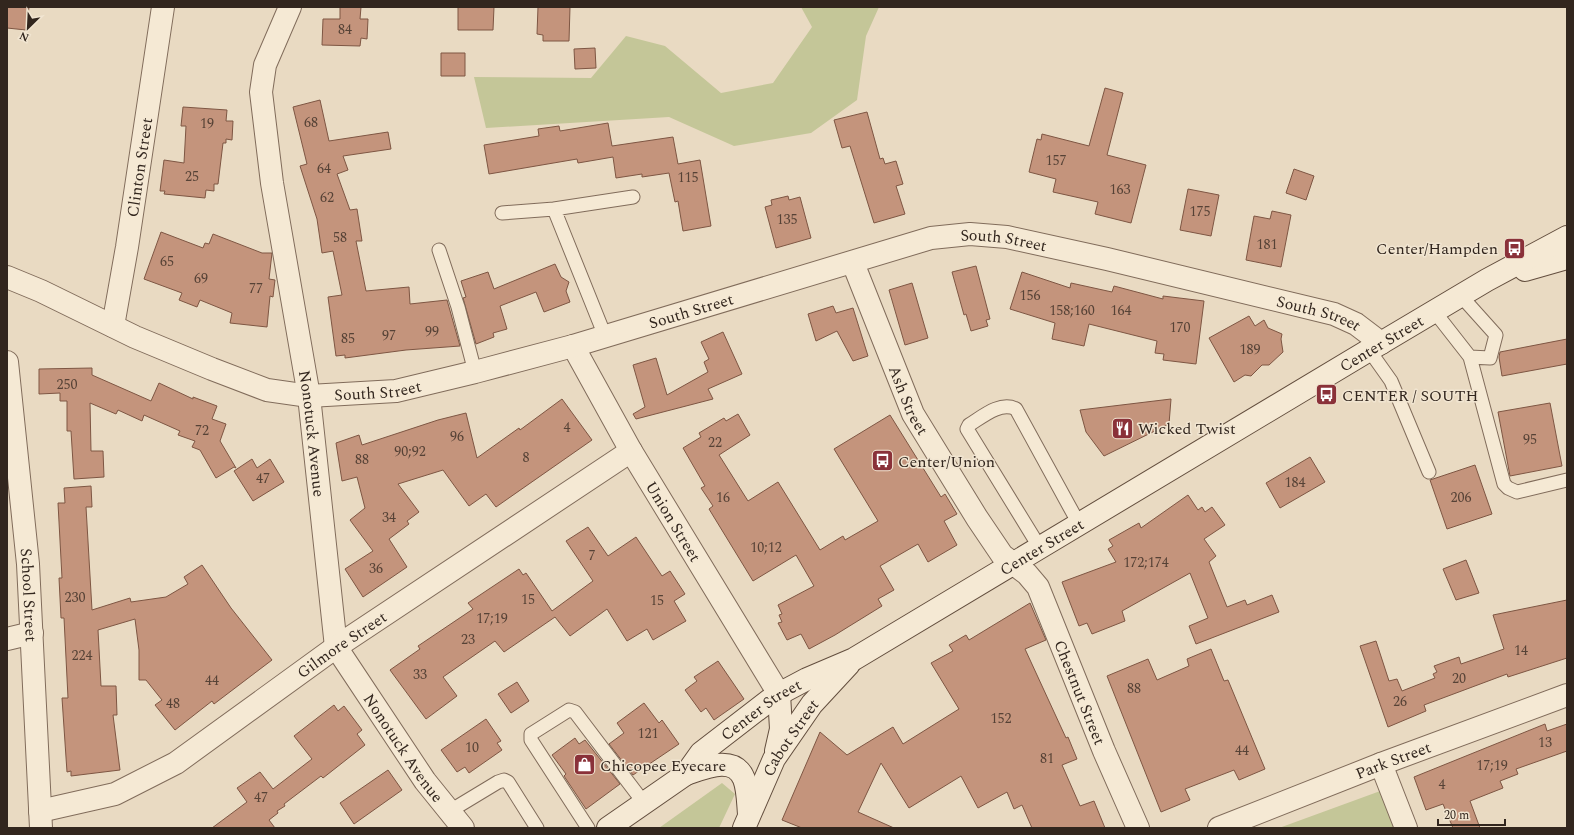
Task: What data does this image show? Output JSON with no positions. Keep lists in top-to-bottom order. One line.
{"streets":{"street":["Clinton Street","South Street","Center Street","Ash Street","Nonotuck Avenue","Union Street","School Street","Gilmore Street","Chestnut Street","Cabot Street","Park Street"]},"crossings":[["Clinton Street","South Street"],["South Street","Center Street"],["South Street","Ash Street"],["South Street","Nonotuck Avenue"],["South Street","Union Street"],["Center Street","Ash Street"],["Center Street","Union Street"],["Center Street","Chestnut Street"],["Center Street","Cabot Street"],["Ash Street","Chestnut Street"],["Nonotuck Avenue","Gilmore Street"],["Union Street","Gilmore Street"],["School Street","Gilmore Street"]],"places":{"bus stop":["Center/Hampden","CENTER / SOUTH","Center/Union"],"restaurant":["Wicked Twist"],"shop":["Chicopee Eyecare"]},"house_numbers":["84","68","19","157","64","25","115","163","62","175","135","58","181","65","69","77","156","158;160","164","170","99","97","85","189","250","4","72","96","95","22","90;92","8","88","47","184","16","206","34","10;12","7","172;174","36","230","15","15","17;19","23","14","224","33","20","44","88","26","48","152","121","13","10","44","81","17;19","4","47"],"scale_bar":"20 m","north":"bottom left"}
